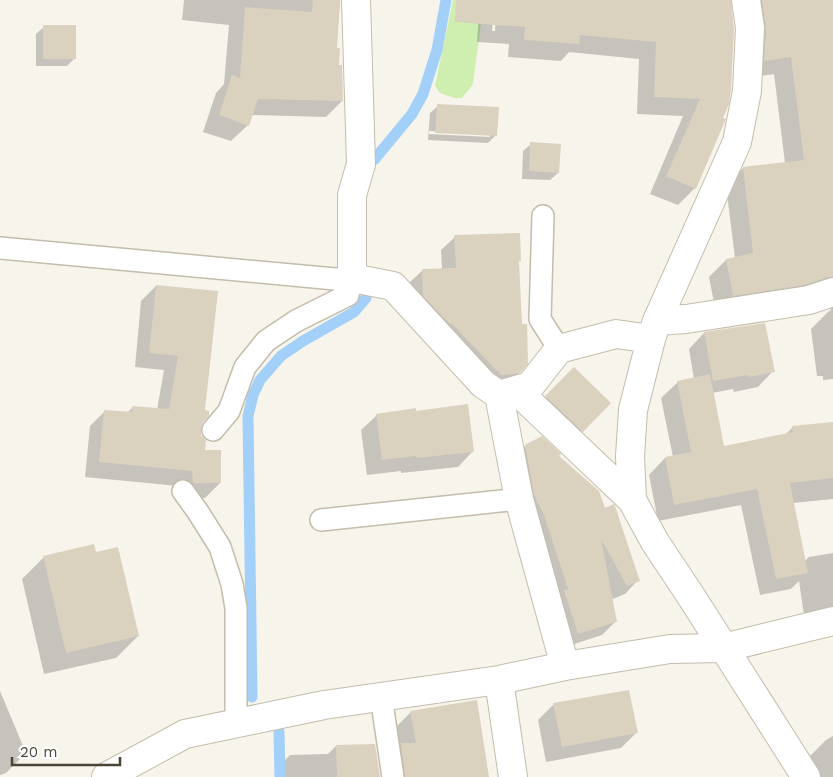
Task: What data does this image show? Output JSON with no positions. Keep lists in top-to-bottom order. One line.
{"scale_bar":"20 m"}
